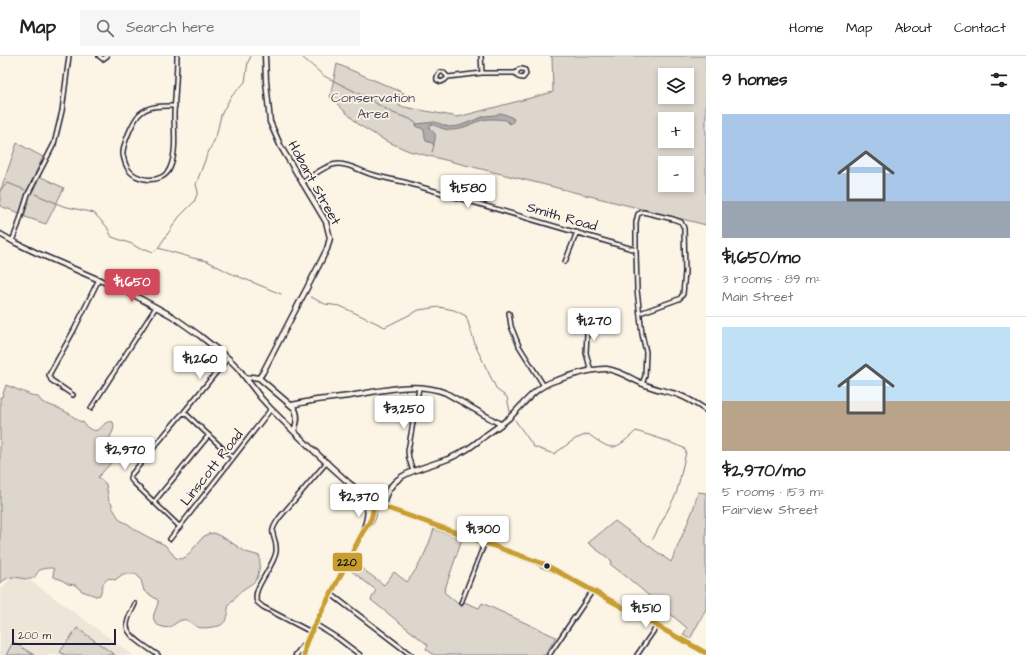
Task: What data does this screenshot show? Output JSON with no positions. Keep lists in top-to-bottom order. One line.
{"streets":{"street":["Hobart Street","Smith Road","Linscott Road"]},"crossings":[["Hobart Street","Smith Road"]],"parks":["Conservation Area"],"lines":["transit line 220"],"scale_bar":"200 m","page":{"header":"Map","search":"Search here","nav":["Home","Map","About","Contact"],"heading":"9 homes","map_buttons":["+","−"],"list":[{"name":"$1,650/mo","note":"3 rooms · 89 m² · Main Street"},{"name":"$2,970/mo","note":"5 rooms · 153 m² · Fairview Street"}],"price":["$1,580","$1,650","$1,270","$1,260","$3,250","$2,970","$2,370","$1,300","$1,510"],"scale":"200 m"}}
